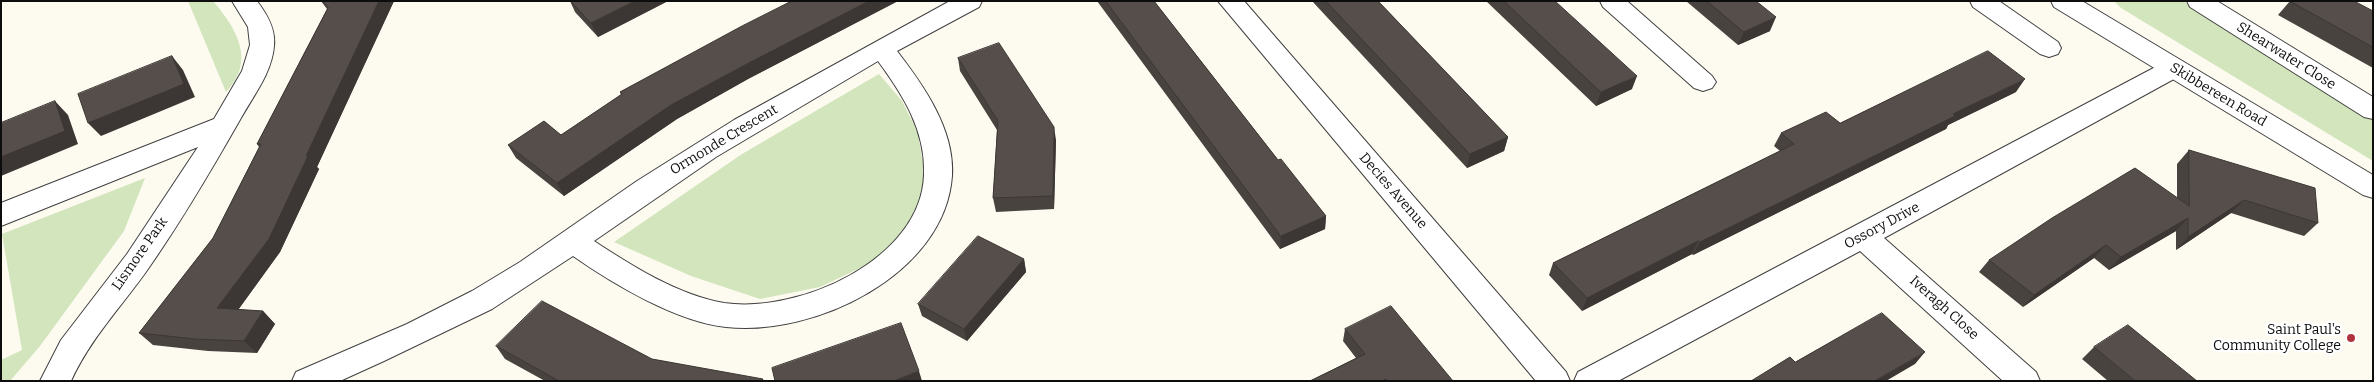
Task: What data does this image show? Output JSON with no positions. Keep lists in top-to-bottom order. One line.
{"streets":{"street":["Shearwater Close","Skibbereen Road","Ormonde Crescent","Decies Avenue","Ossory Drive","Lismore Park","Iveragh Close"]},"crossings":[["Skibbereen Road","Ossory Drive"],["Ossory Drive","Iveragh Close"]],"places":["Saint Paul's Community College"]}
